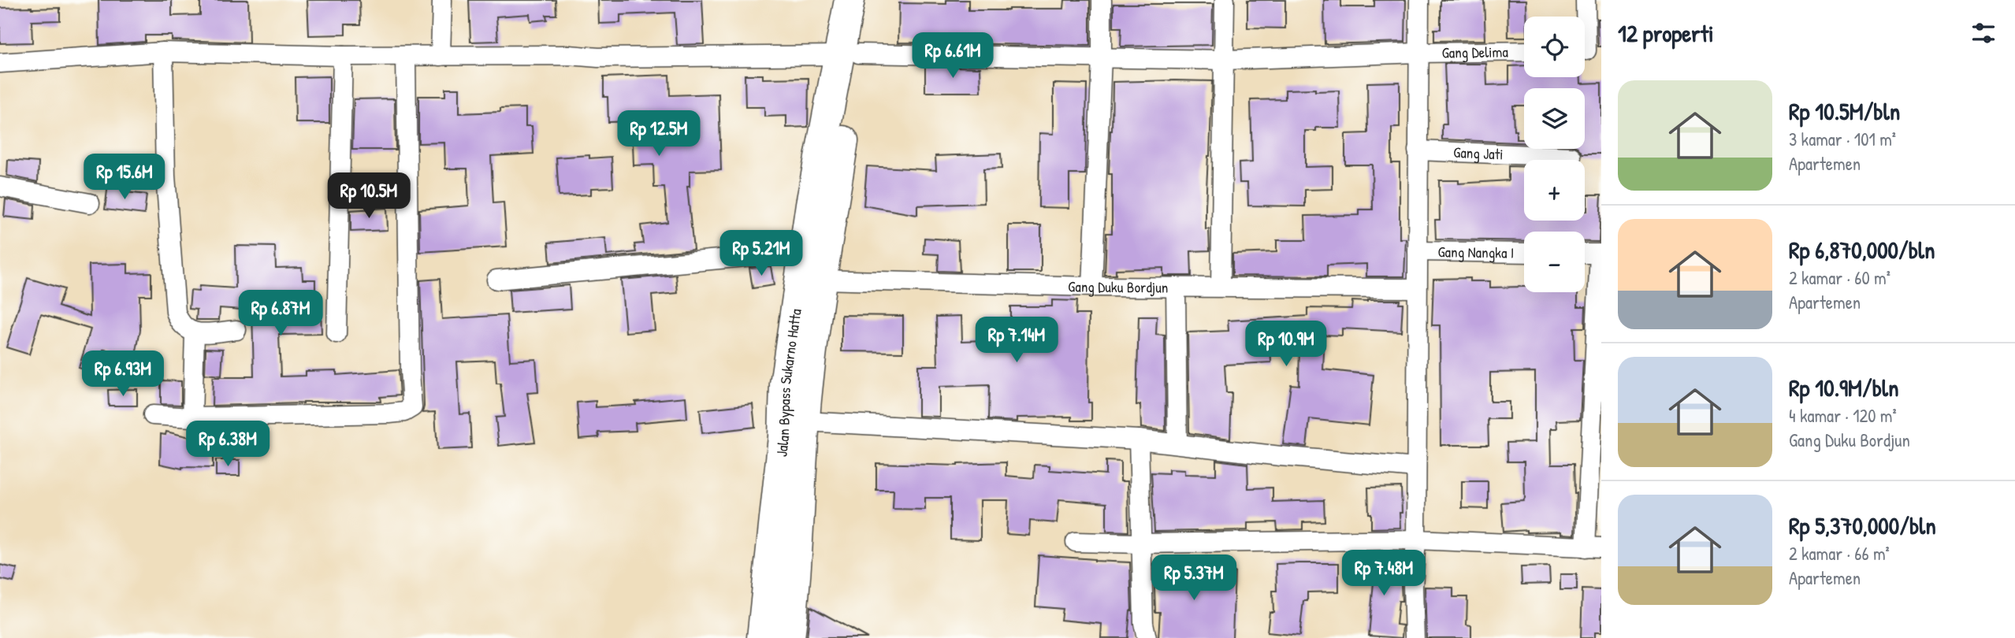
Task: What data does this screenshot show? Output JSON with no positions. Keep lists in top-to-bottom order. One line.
{"streets":{"highway":["Jalan Bypass Sukarno Hatta"],"street":["Gang Delima","Gang Jati","Gang Nangka I","Gang Duku Bordjun"]},"crossings":[["Gang Delima","Jalan Bypass Sukarno Hatta"],["Gang Duku Bordjun","Jalan Bypass Sukarno Hatta"]],"page":{"heading":"12 properti","map_buttons":["+","−"],"price":["Rp 6.61M","Rp 12.5M","Rp 15.6M","Rp 10.5M","Rp 5.21M","Rp 6.87M","Rp 7.14M","Rp 10.9M","Rp 6.93M","Rp 6.38M","Rp 7.48M","Rp 5.37M"],"list":[{"name":"Rp 10.5M/bln","note":"3 kamar · 101 m² · Apartemen"},{"name":"Rp 6,870,000/bln","note":"2 kamar · 60 m² · Apartemen"},{"name":"Rp 10.9M/bln","note":"4 kamar · 120 m² · Gang Duku Bordjun"},{"name":"Rp 5,370,000/bln","note":"2 kamar · 66 m² · Apartemen"}]}}
